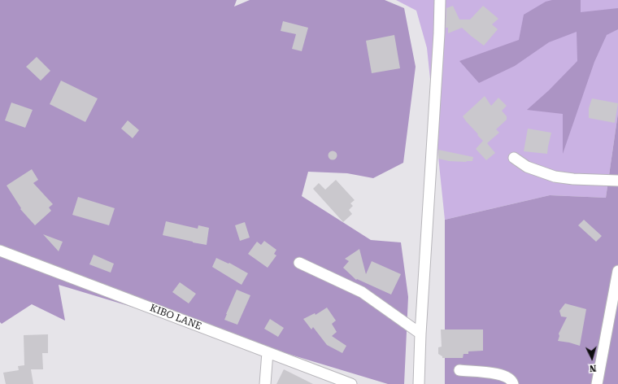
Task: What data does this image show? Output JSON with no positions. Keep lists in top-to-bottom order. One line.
{"streets":{"street":["KIBO LANE"]},"north":"bottom"}
